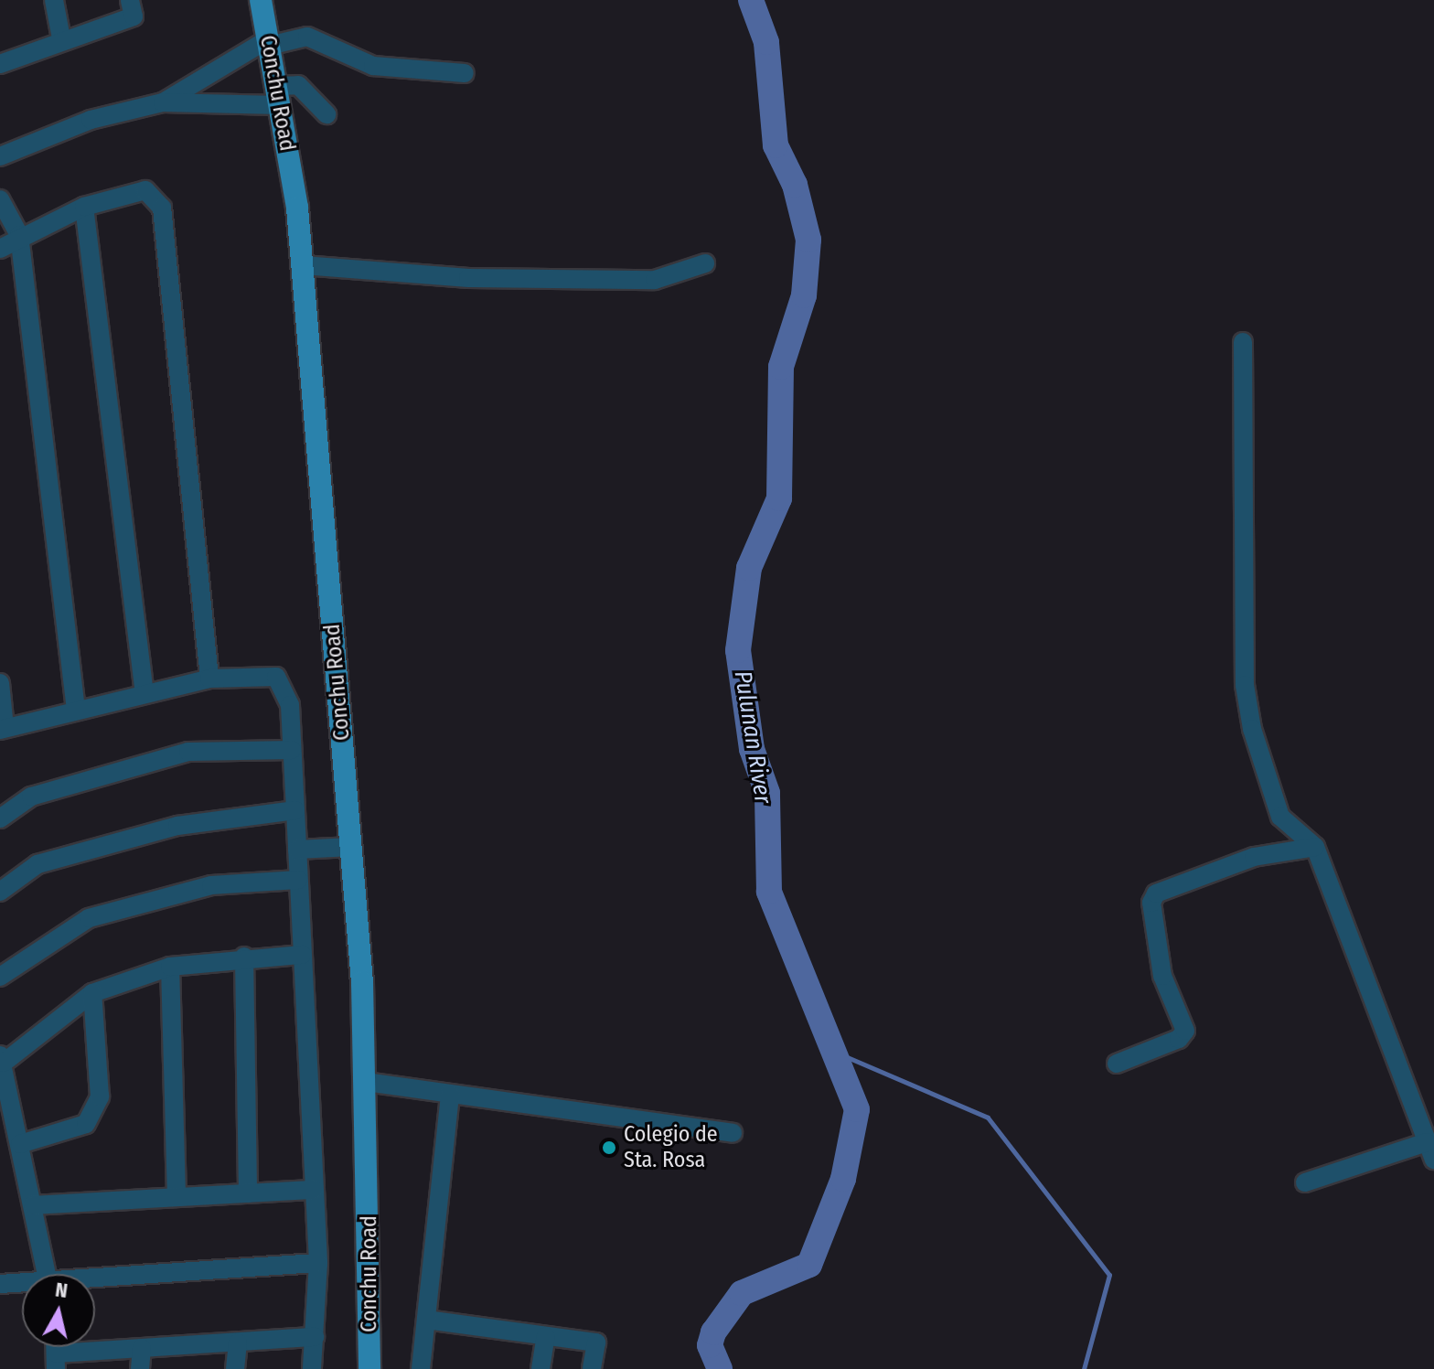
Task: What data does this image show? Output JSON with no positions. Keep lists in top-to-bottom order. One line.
{"streets":{"main road":["Conchu Road"]},"water":["Pulunan River"],"places":["Colegio de Sta. Rosa"],"north":"top"}
